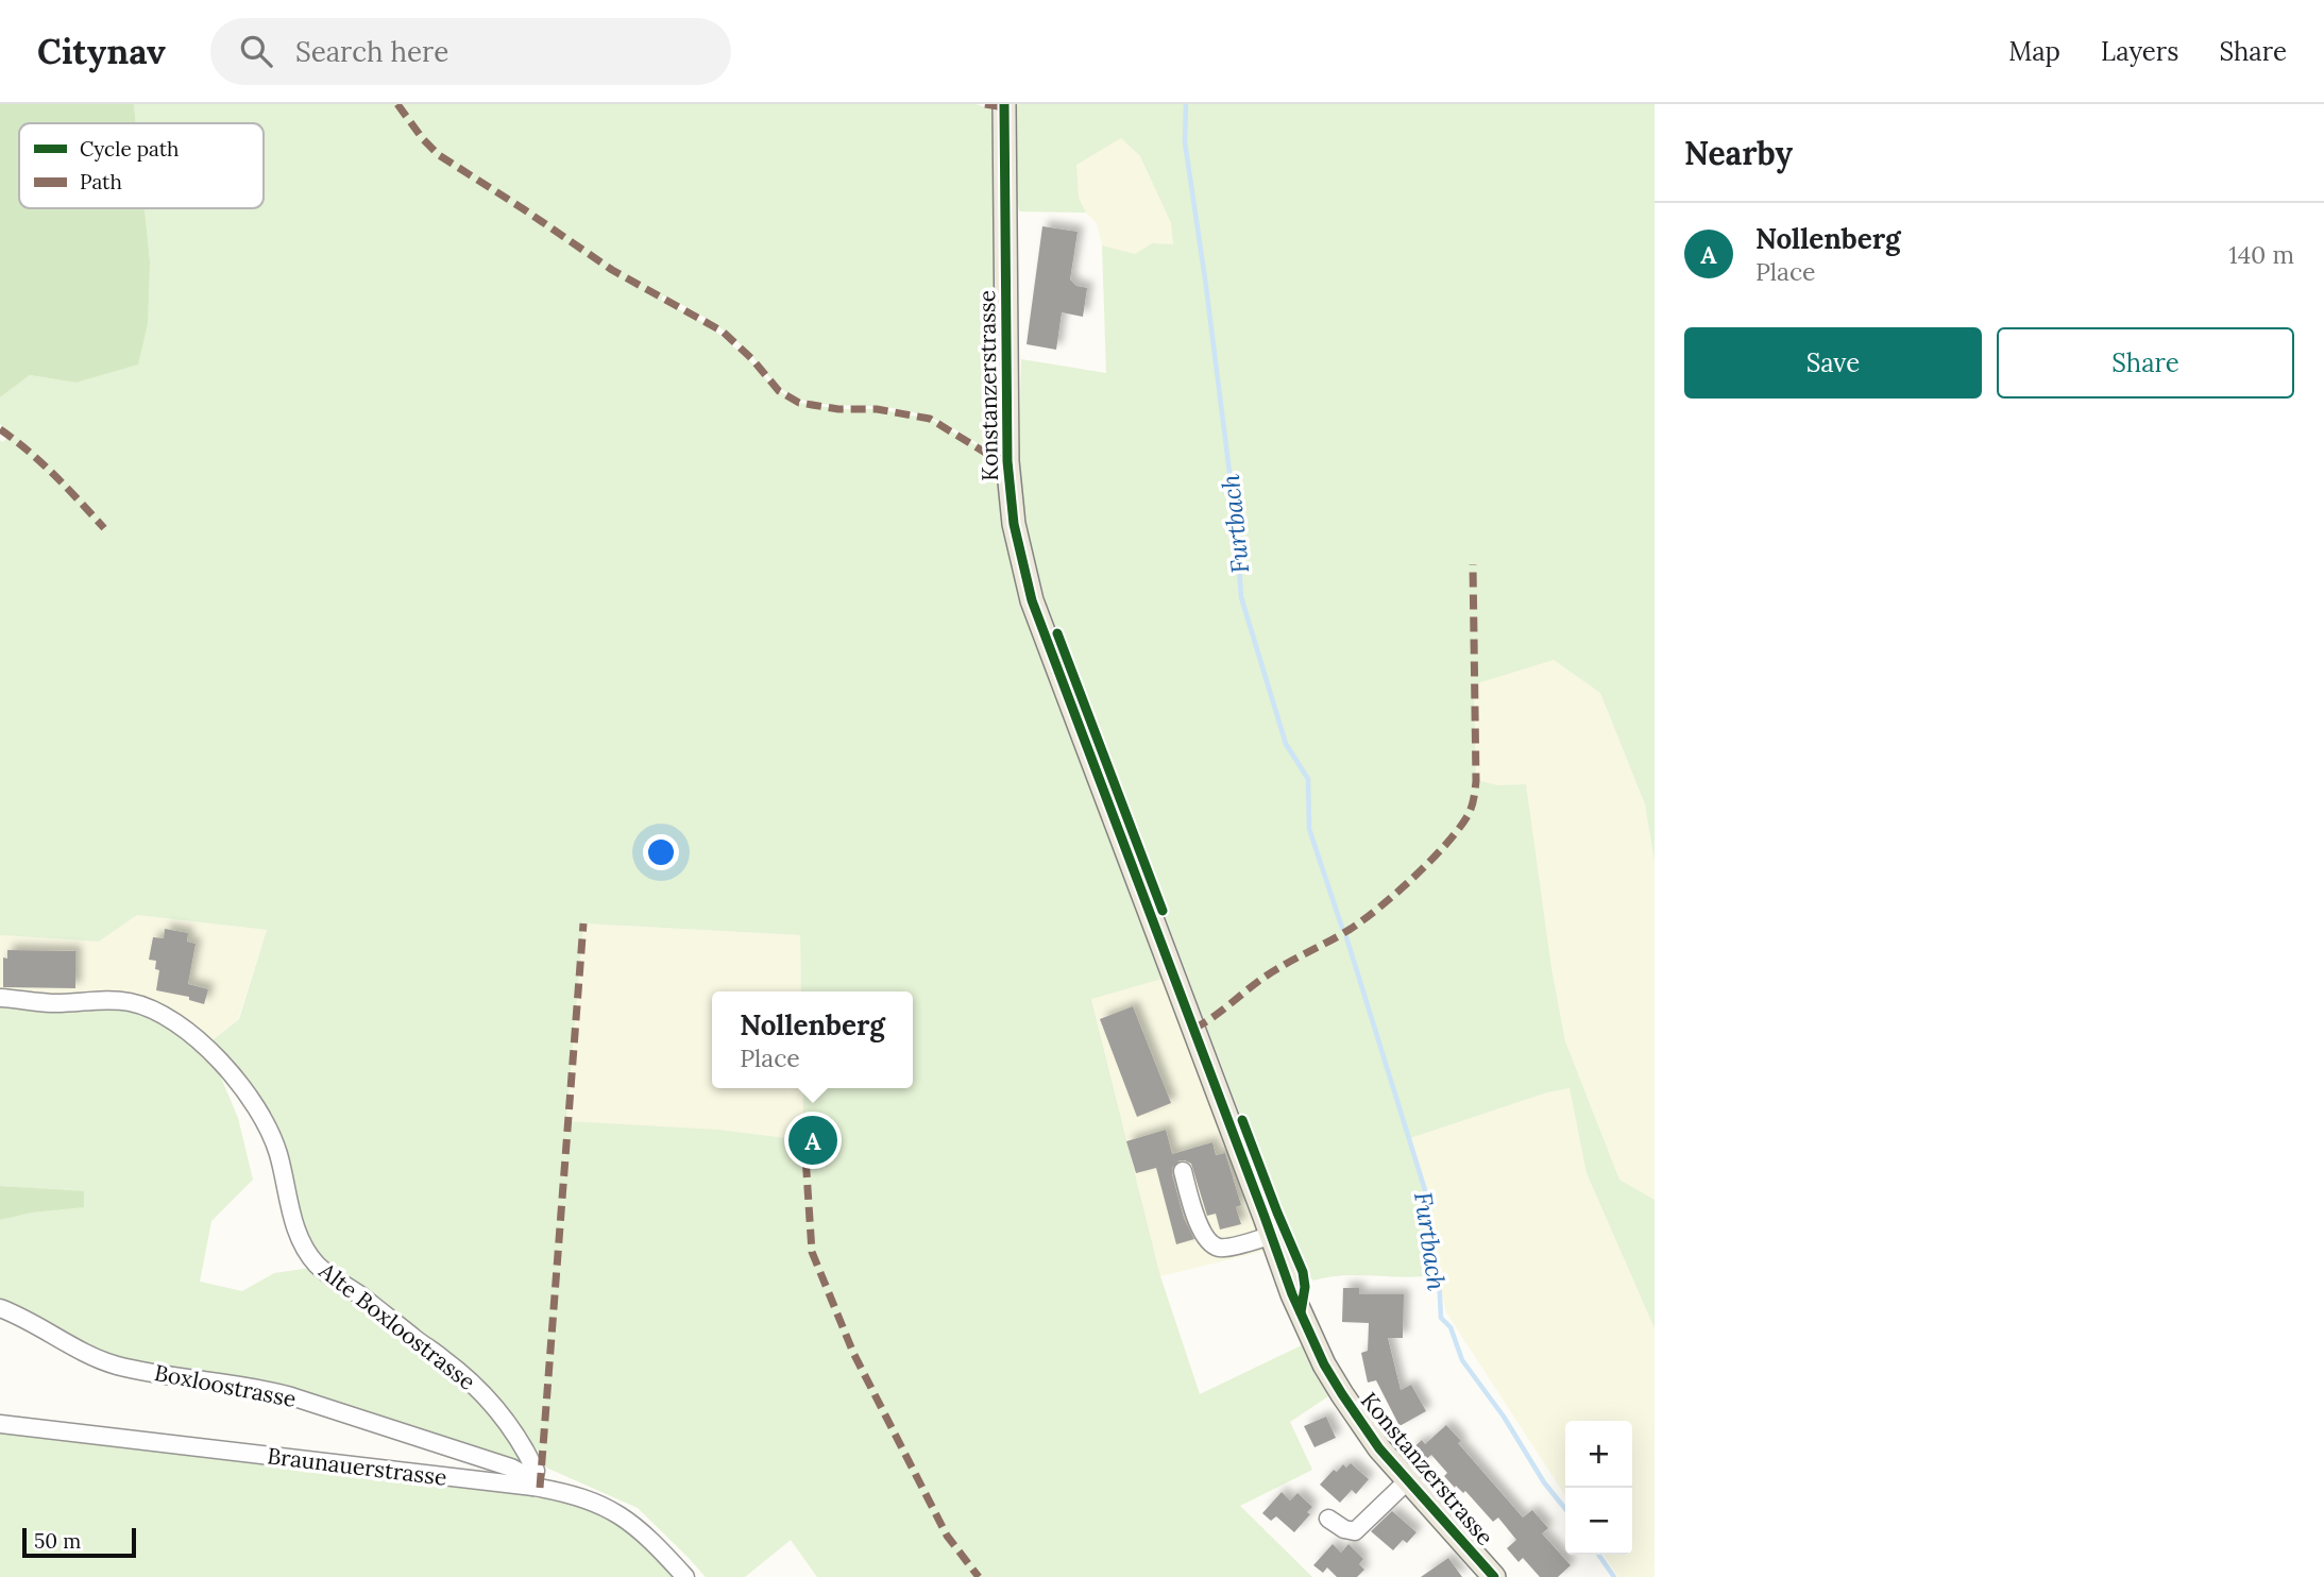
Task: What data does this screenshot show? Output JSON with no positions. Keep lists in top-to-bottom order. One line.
{"streets":{"main road":["Konstanzerstrasse"],"street":["Alte Boxloostrasse","Boxloostrasse","Braunauerstrasse"]},"crossings":[["Alte Boxloostrasse","Boxloostrasse"],["Alte Boxloostrasse","Braunauerstrasse"],["Boxloostrasse","Braunauerstrasse"]],"water":["Furtbach"],"legend":["Cycle path","Path"],"scale_bar":"50 m","page":{"header":"Citynav","search":"Search here","nav":["Map","Layers","Share"],"heading":"Nearby","list":[{"mark":"A","name":"Nollenberg","note":"Place","value":"140 m"}],"buttons":["Save","Share"],"popup":["Nollenberg","Place"],"pins":"A","map_buttons":["+","−"],"scale":"50 m"}}
